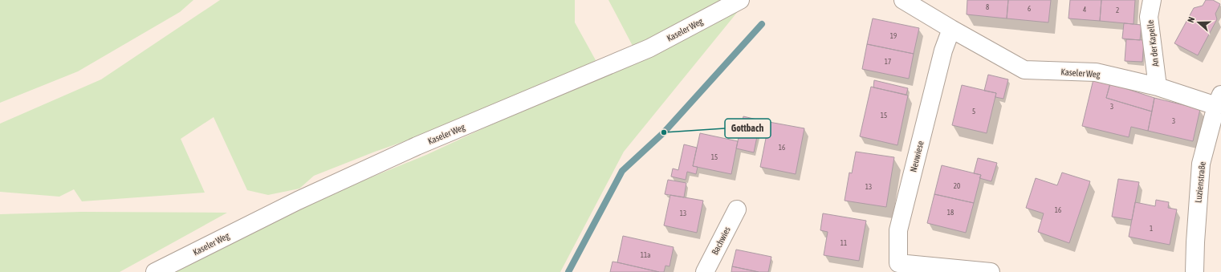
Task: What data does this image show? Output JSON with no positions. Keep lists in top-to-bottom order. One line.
{"streets":{"street":["Kaseler Weg","An der Kapelle","Neuwiese","Luzienstraße","Bachwies"]},"crossings":[["Kaseler Weg","An der Kapelle"],["Kaseler Weg","Neuwiese"],["Kaseler Weg","Luzienstraße"]],"places":["Gottbach"],"house_numbers":["8","6","4","2","19","17","3","5","15","3","16","15","20","13","16","18","13","1","11","11a"],"north":"left"}
